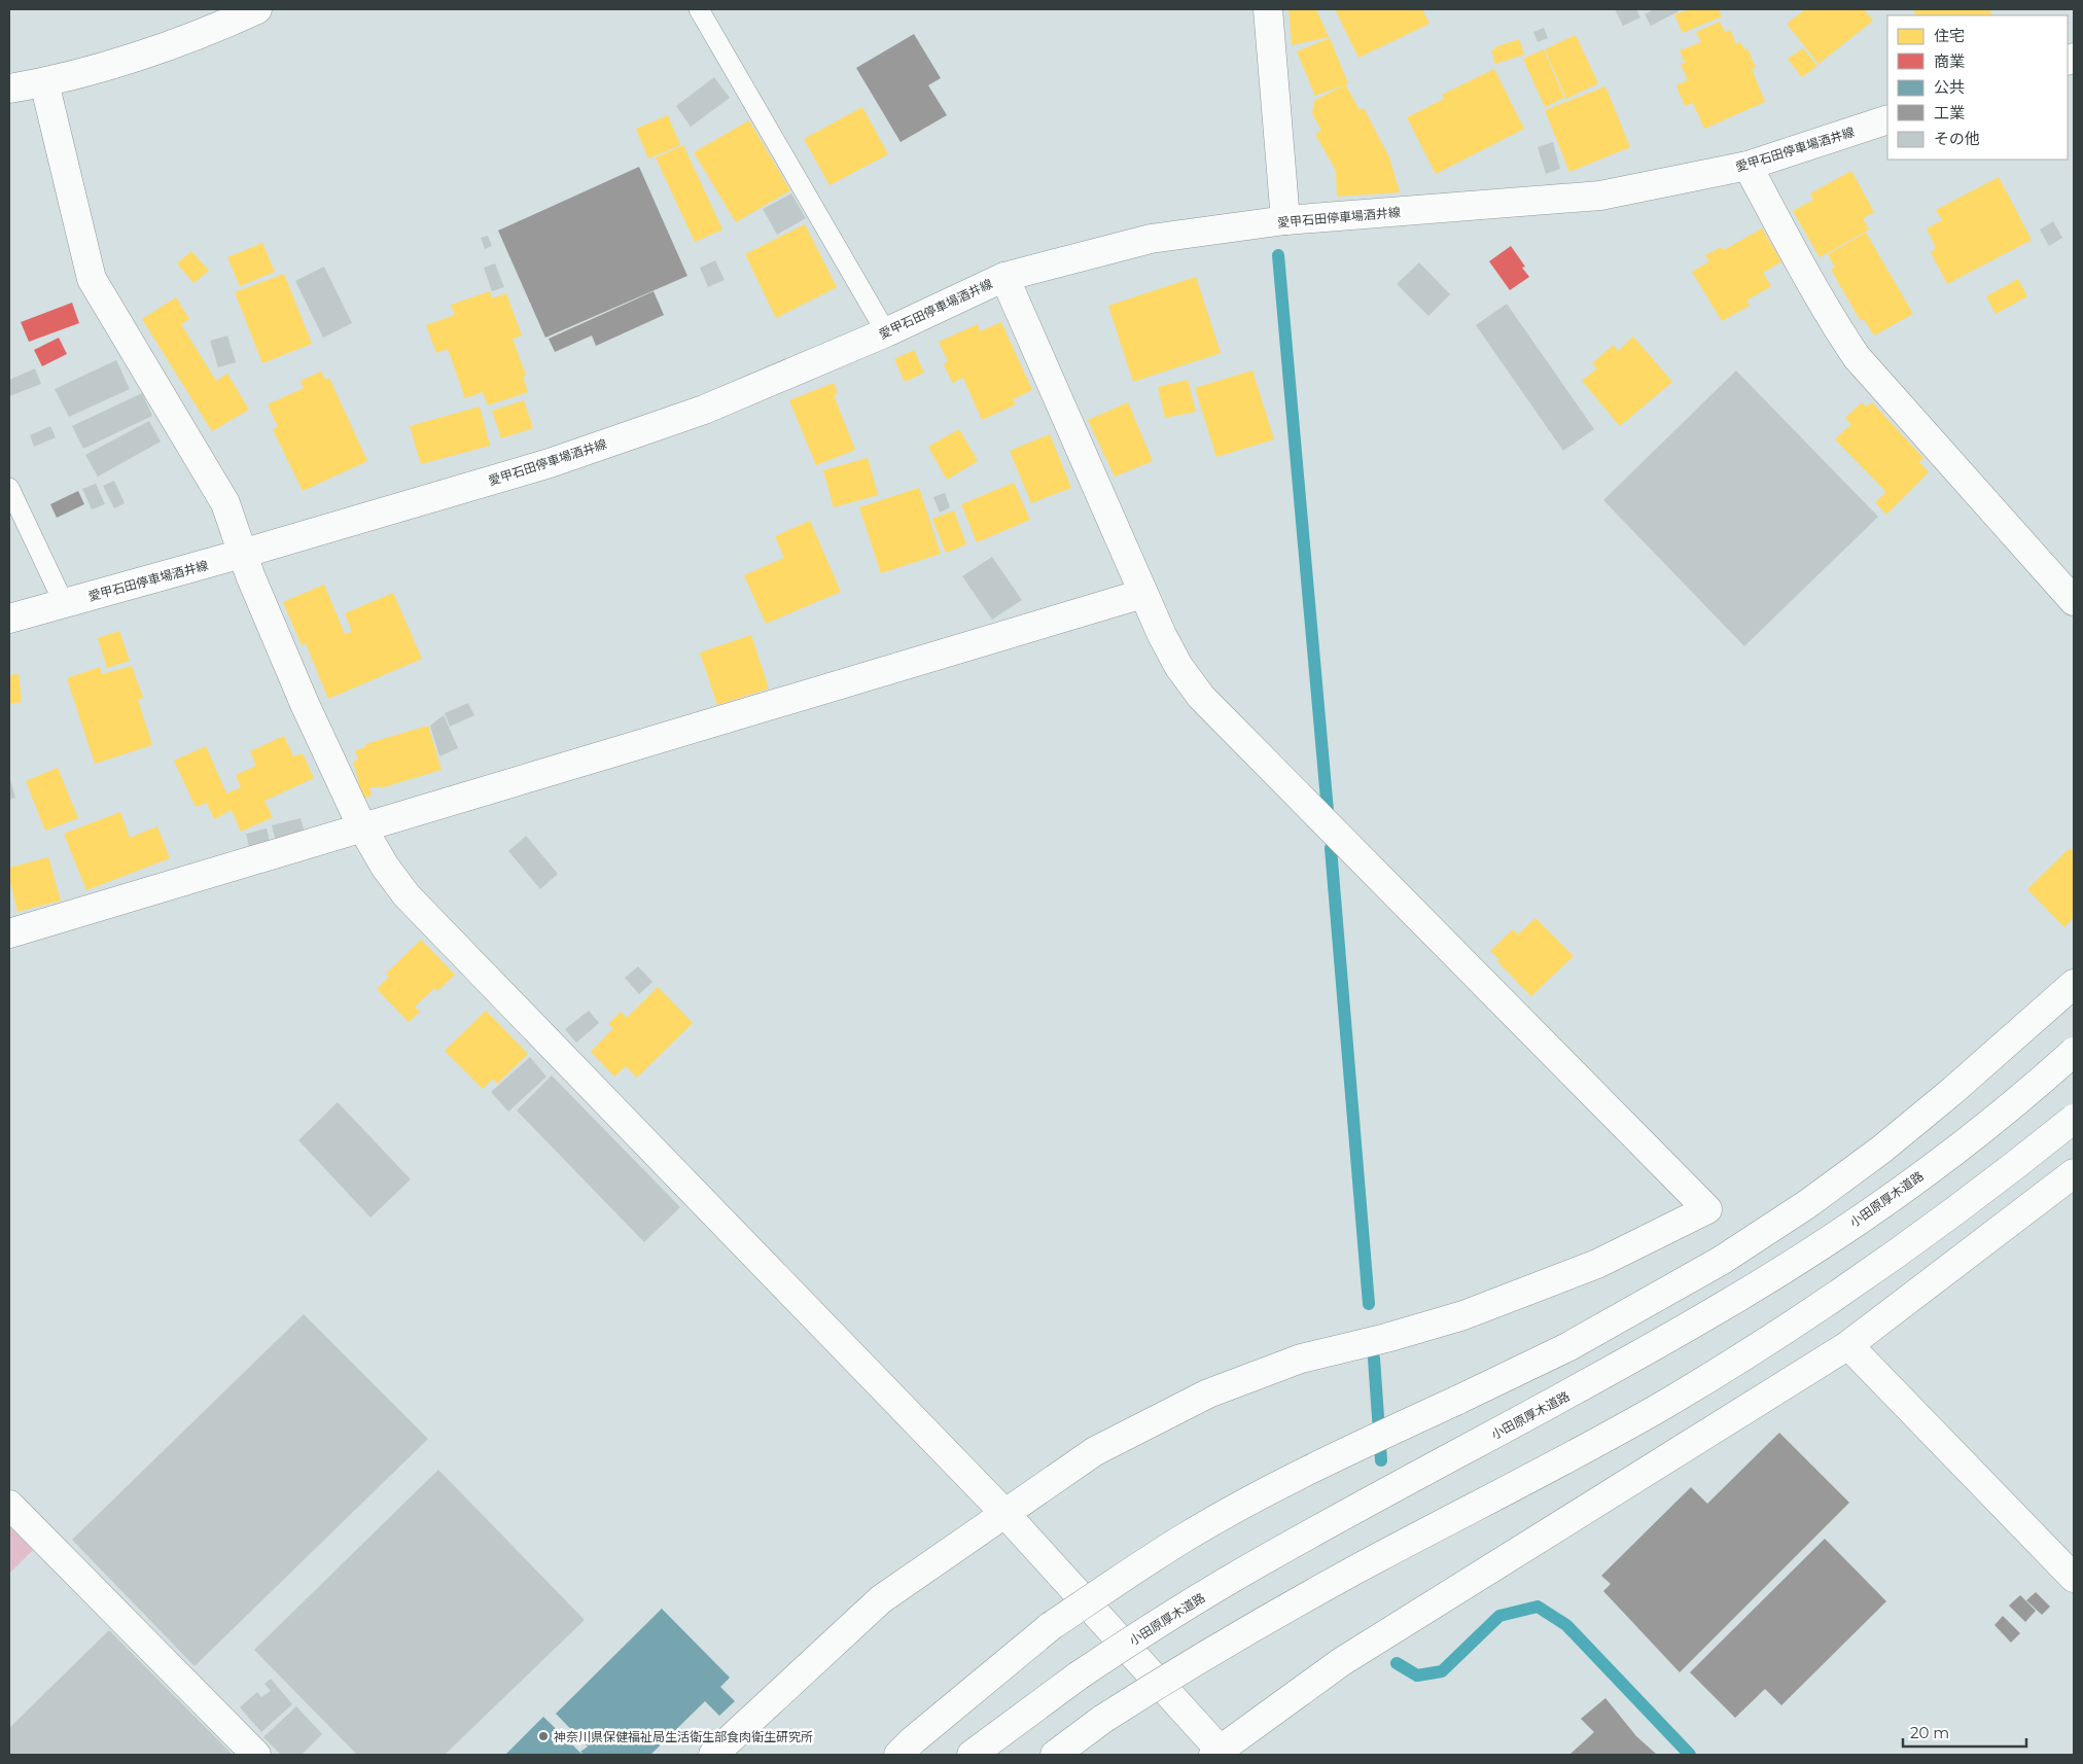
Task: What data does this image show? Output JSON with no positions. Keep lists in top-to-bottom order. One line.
{"streets":{"main road":["愛甲石田停車場酒井線","小田原厚木道路"]},"places":["神奈川県保健福祉局生活衛生部食肉衛生研究所"],"legend":["住宅","商業","公共","工業","その他"],"scale_bar":"20 m"}
